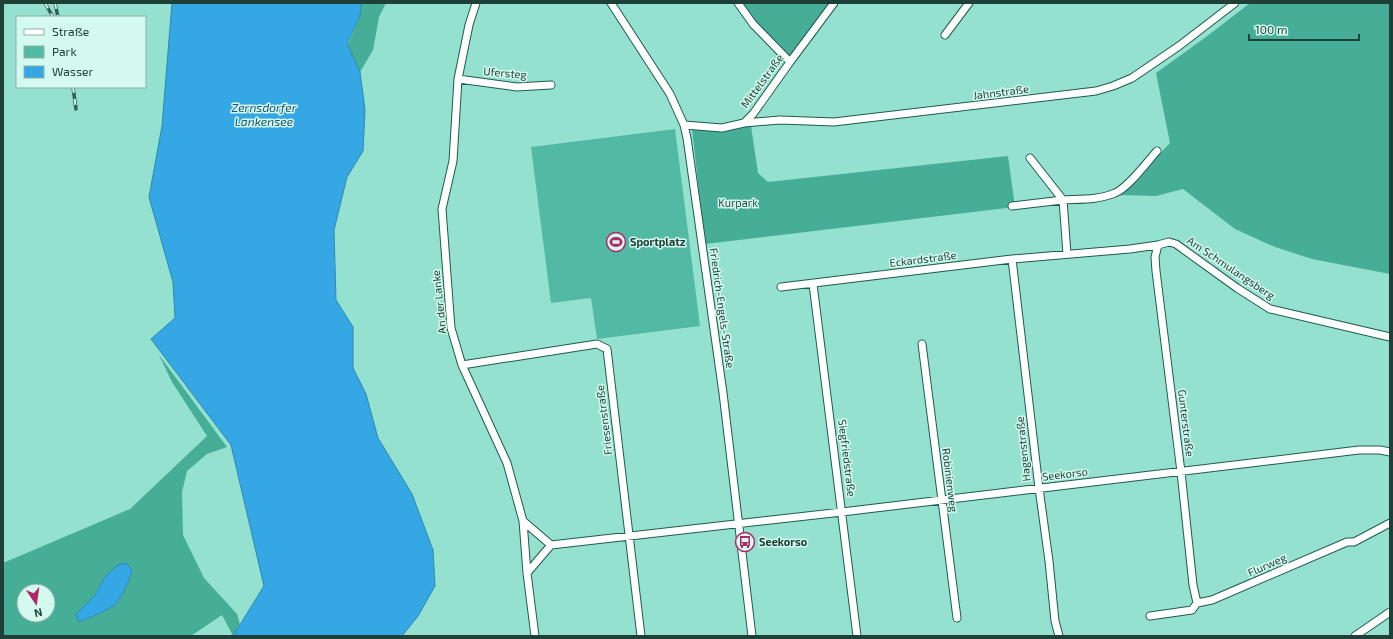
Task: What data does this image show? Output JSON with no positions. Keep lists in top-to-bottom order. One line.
{"streets":{"street":["Ufersteg","Mittelstraße","Jahnstraße","Eckardstraße","Am Schmulangsberg","An der Lanke","Friedrich-Engels-Straße","Friesenstraße","Gunterstraße","Hagenstraße","Siegfriedstraße","Seekorso","Robinienweg","Flurweg"]},"crossings":[["Ufersteg","An der Lanke"],["Mittelstraße","Jahnstraße"],["Mittelstraße","Friedrich-Engels-Straße"],["Eckardstraße","Am Schmulangsberg"],["Eckardstraße","Hagenstraße"],["Eckardstraße","Siegfriedstraße"],["Am Schmulangsberg","Gunterstraße"],["An der Lanke","Friesenstraße"],["Friedrich-Engels-Straße","Seekorso"],["Friesenstraße","Seekorso"],["Gunterstraße","Seekorso"],["Gunterstraße","Flurweg"],["Hagenstraße","Seekorso"],["Siegfriedstraße","Seekorso"],["Seekorso","Robinienweg"]],"water":["Zernsdorfer Lankensee"],"parks":["Kurpark"],"places":{"sports":["Sportplatz"],"bus stop":["Seekorso"]},"legend":["Straße","Park","Wasser"],"scale_bar":"100 m","north":"bottom"}
